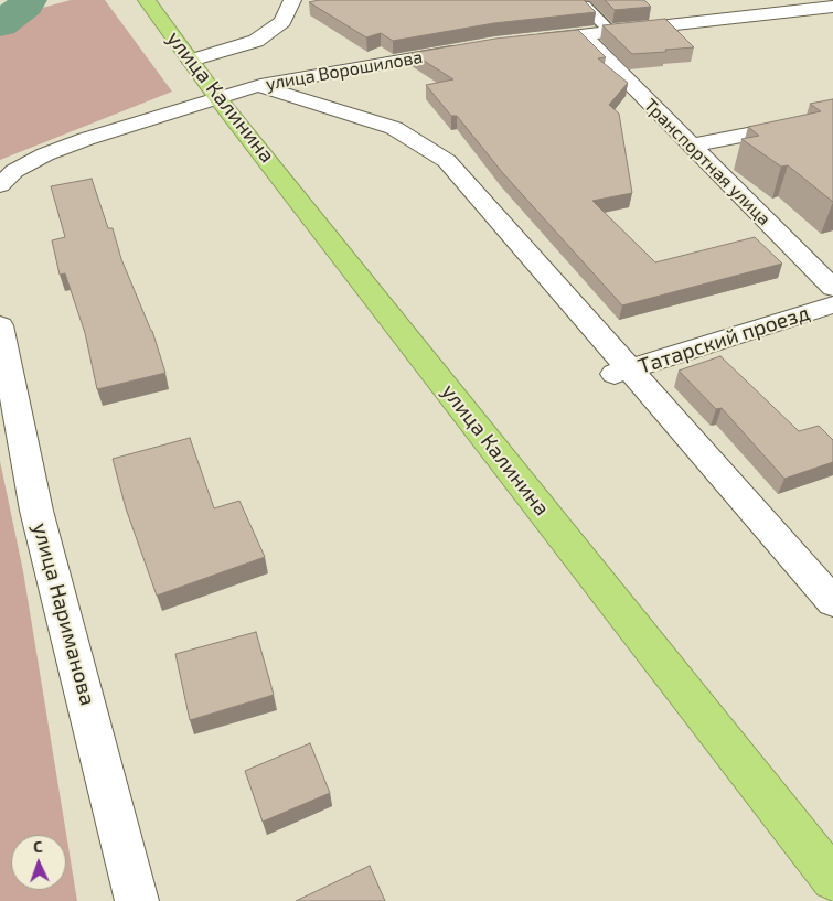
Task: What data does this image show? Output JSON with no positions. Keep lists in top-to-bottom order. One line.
{"streets":{"highway":["улица Калинина"],"street":["улица Ворошилова","Транспортная улица","Татарский проезд","улица Нариманова"]},"crossings":[["улица Ворошилова","улица Калинина"],["улица Калинина","Татарский проезд"]],"north":"top"}
